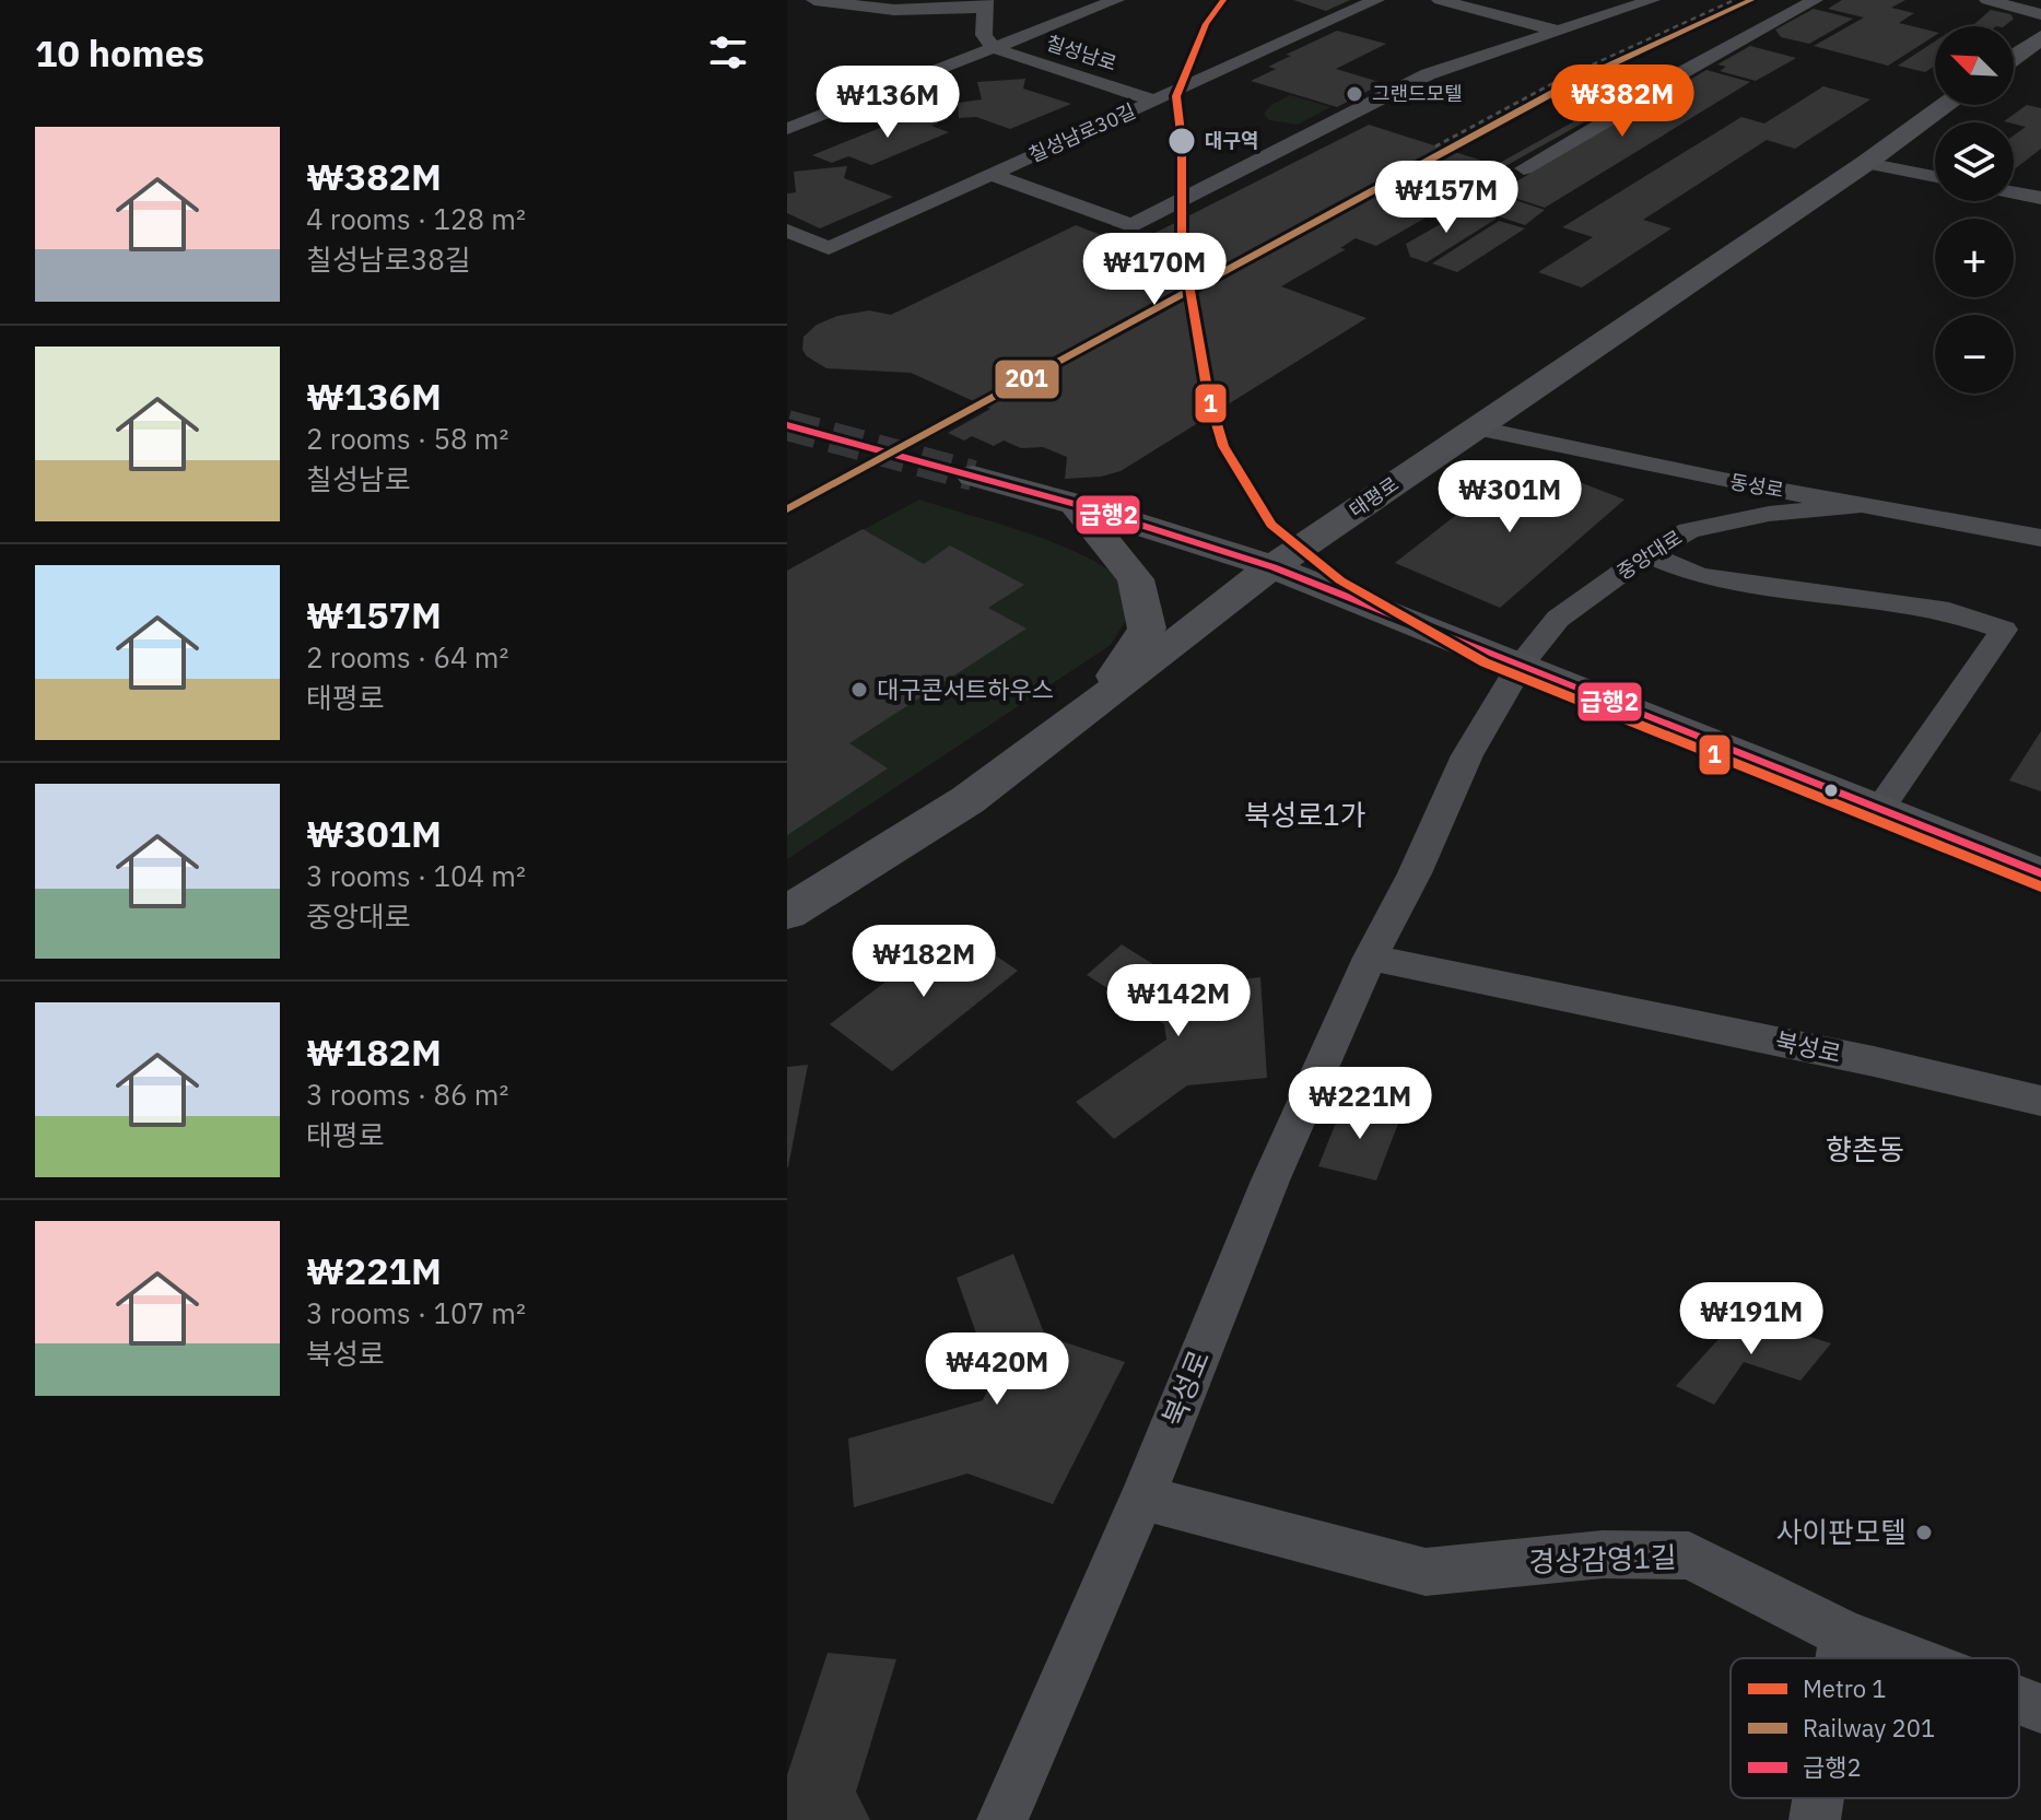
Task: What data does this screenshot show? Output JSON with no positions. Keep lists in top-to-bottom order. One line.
{"streets":{"main road":["태평로"],"street":["칠성남로","칠성남로30길","동성로","중앙대로","북성로","경상감영1길"]},"crossings":[["칠성남로","칠성남로30길"],["동성로","태평로"],["동성로","중앙대로"],["중앙대로","북성로"],["북성로","경상감영1길"]],"districts":["북성로1가","향촌동"],"places":["그랜드모텔","대구역","대구콘서트하우스","사이판모텔"],"lines":["metro line 1","rail line 201","transit line 급행2"],"legend":["Metro 1","Railway 201","급행2"],"north":"top left","page":{"heading":"10 homes","map_buttons":["+","−"],"price":["₩382M","₩136M","₩157M","₩170M","₩301M","₩182M","₩142M","₩221M","₩191M","₩420M"],"list":[{"name":"₩382M","note":"4 rooms · 128 m² · 칠성남로38길"},{"name":"₩136M","note":"2 rooms · 58 m² · 칠성남로"},{"name":"₩157M","note":"2 rooms · 64 m² · 태평로"},{"name":"₩301M","note":"3 rooms · 104 m² · 중앙대로"},{"name":"₩182M","note":"3 rooms · 86 m² · 태평로"},{"name":"₩221M","note":"3 rooms · 107 m² · 북성로"}]}}
